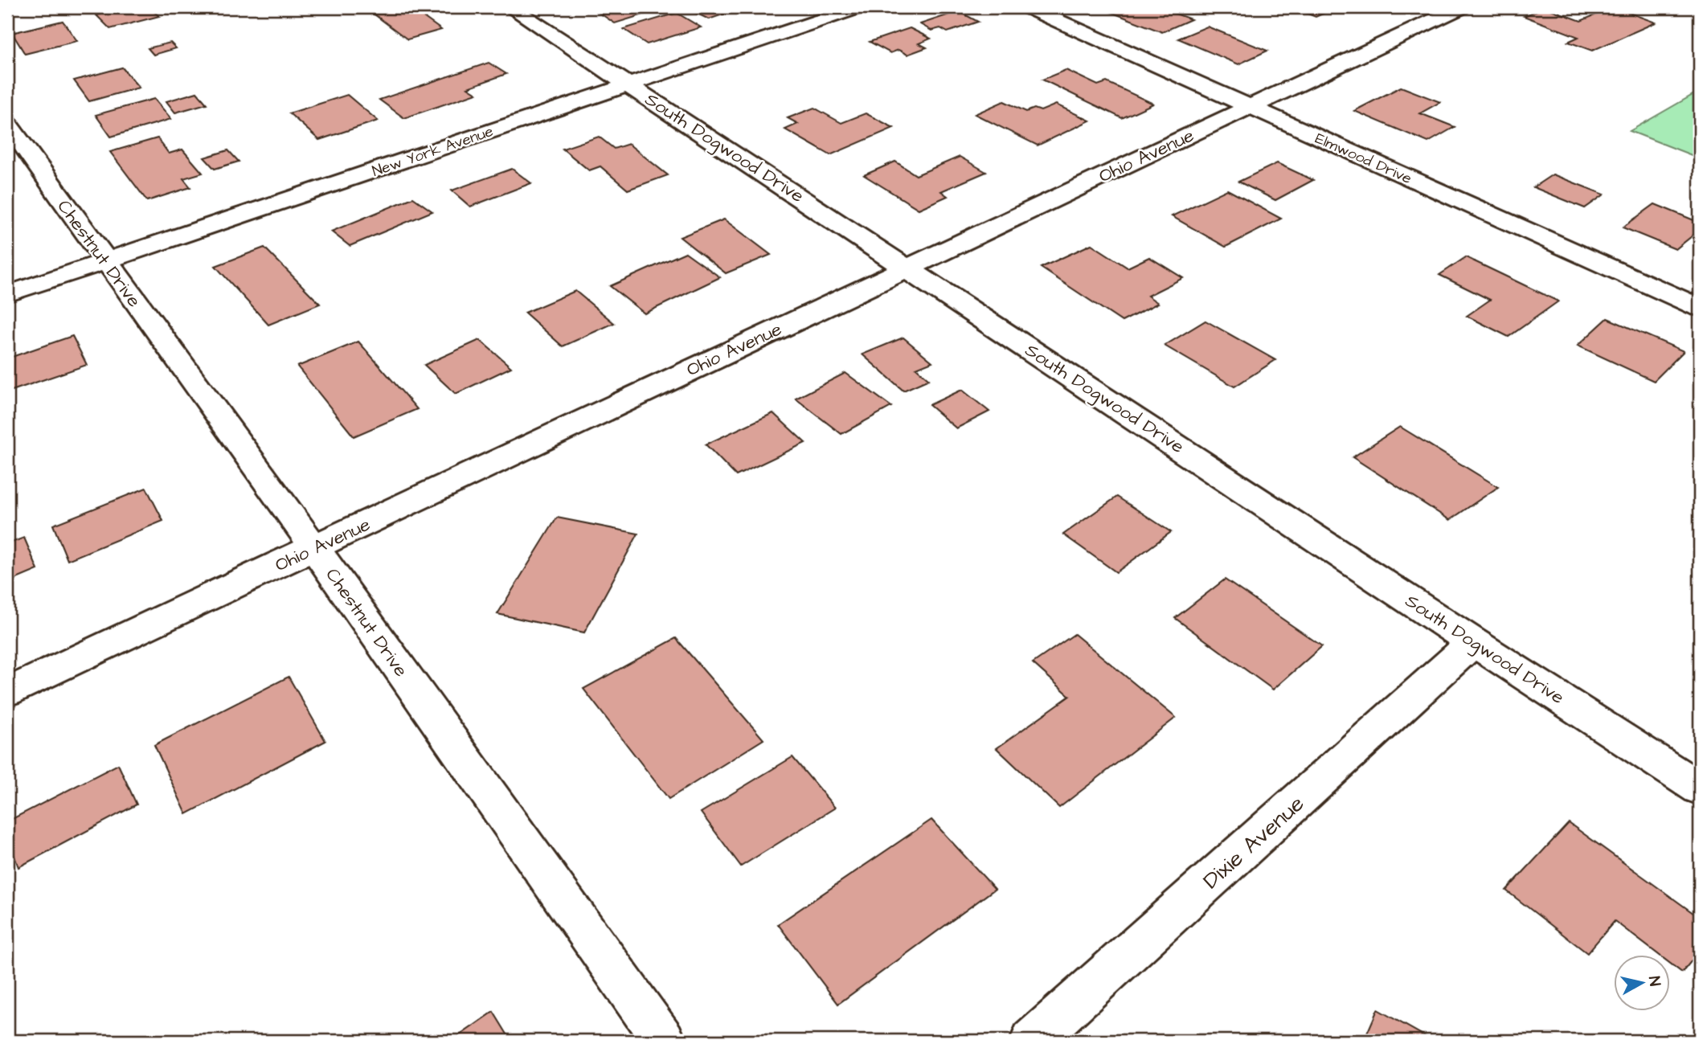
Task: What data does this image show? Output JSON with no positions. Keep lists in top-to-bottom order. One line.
{"streets":{"street":["South Dogwood Drive","New York Avenue","Ohio Avenue","Elmwood Drive","Chestnut Drive","Dixie Avenue"]},"crossings":[["South Dogwood Drive","New York Avenue"],["South Dogwood Drive","Ohio Avenue"],["South Dogwood Drive","Dixie Avenue"],["New York Avenue","Chestnut Drive"],["Ohio Avenue","Elmwood Drive"],["Ohio Avenue","Chestnut Drive"]],"north":"right"}
